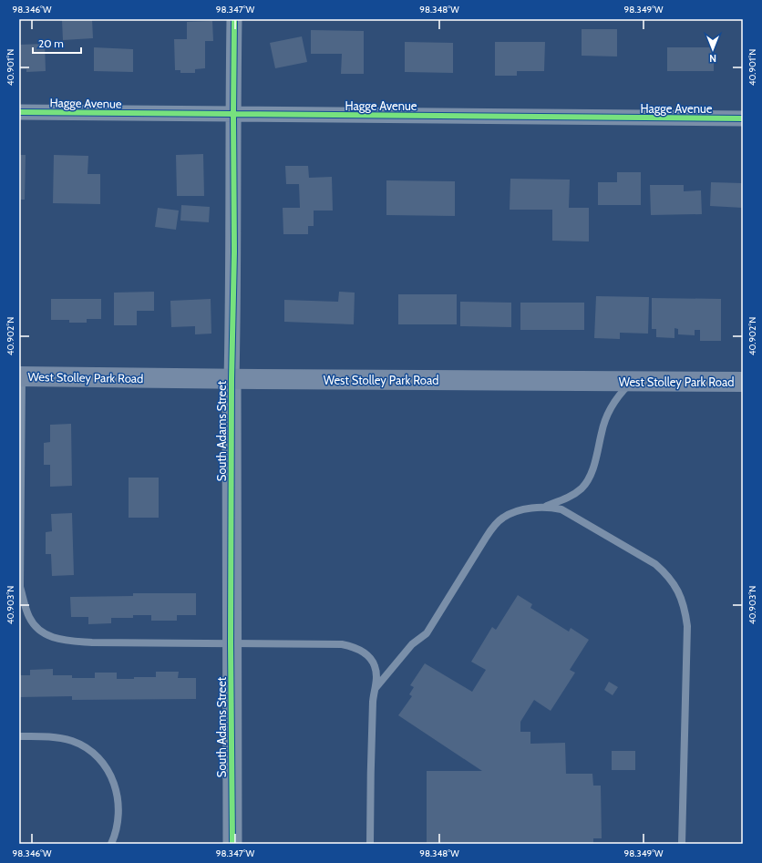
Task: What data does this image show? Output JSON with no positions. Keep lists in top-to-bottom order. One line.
{"streets":{"main road":["West Stolley Park Road"],"street":["Hagge Avenue","South Adams Street"]},"crossings":[["Hagge Avenue","South Adams Street"],["West Stolley Park Road","South Adams Street"]],"scale_bar":"20 m","north":"bottom","coordinates":["98.346°W","98.347°W","98.348°W","98.349°W","40.901°N","40.902°N","40.903°N"]}
